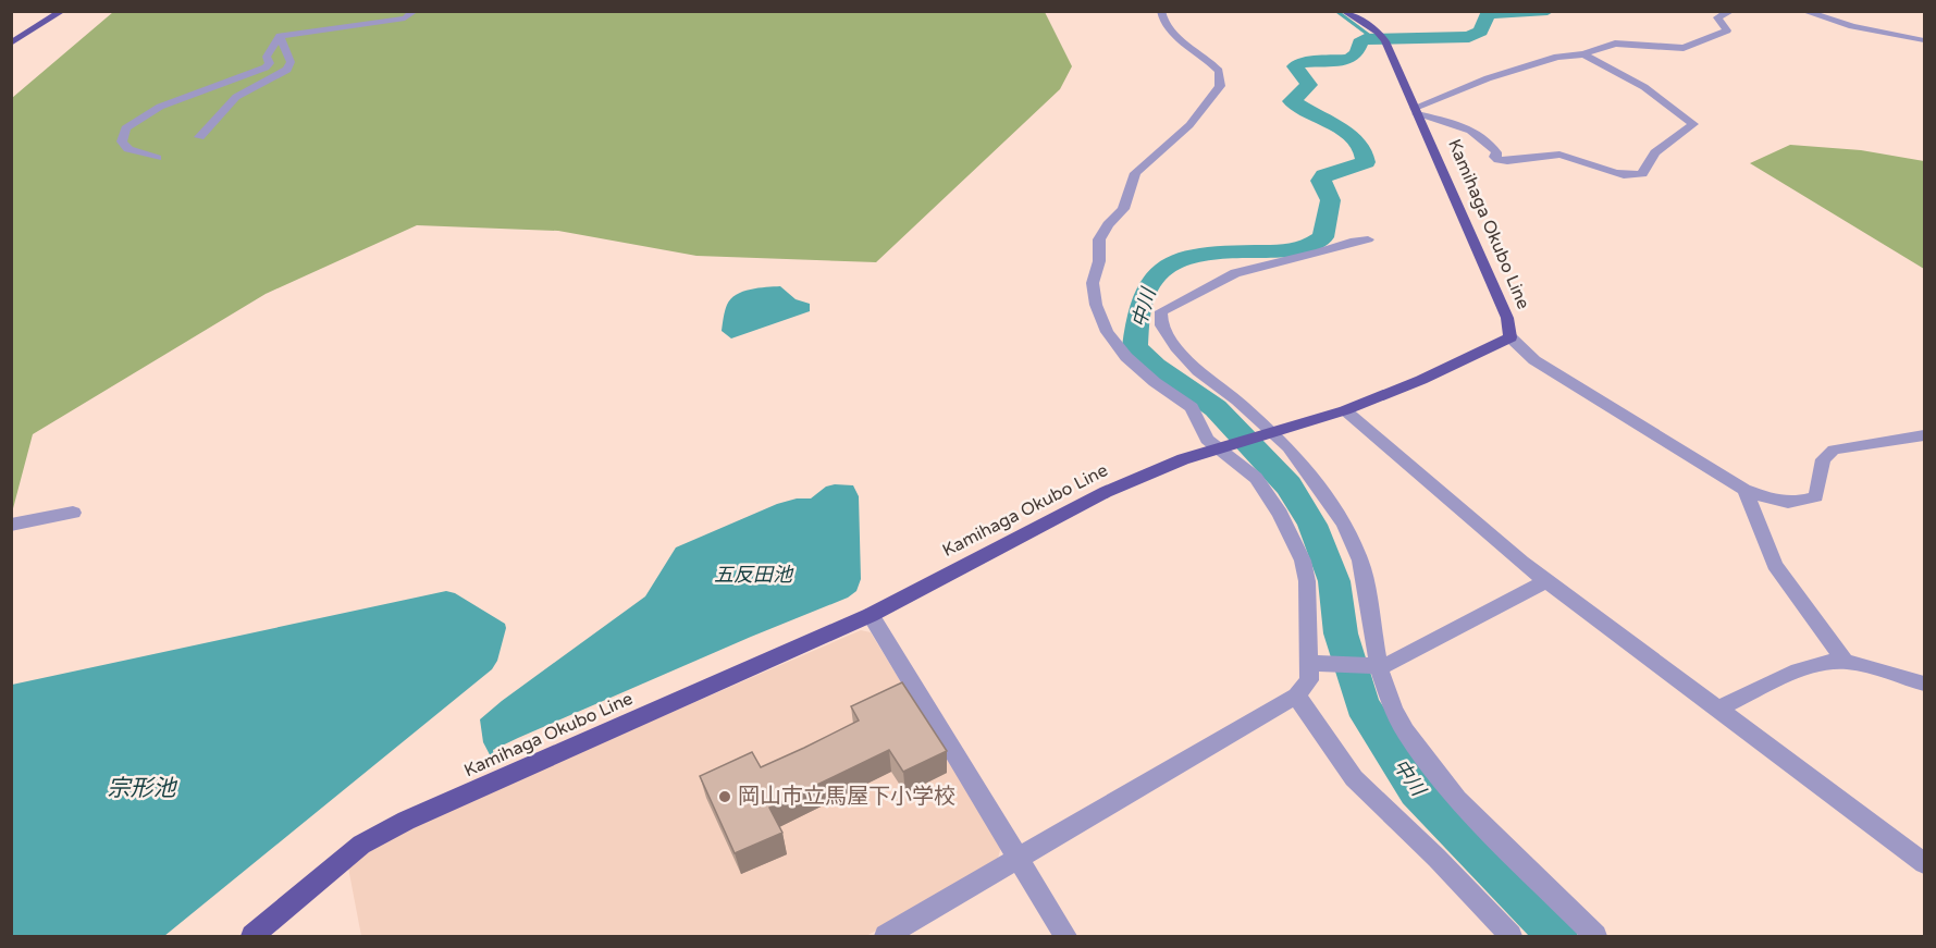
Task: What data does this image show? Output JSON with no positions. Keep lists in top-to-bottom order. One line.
{"streets":{"main road":["Kamihaga Okubo Line"]},"water":["中川","五反田池","宗形池"],"places":["岡山市立馬屋下小学校"]}
